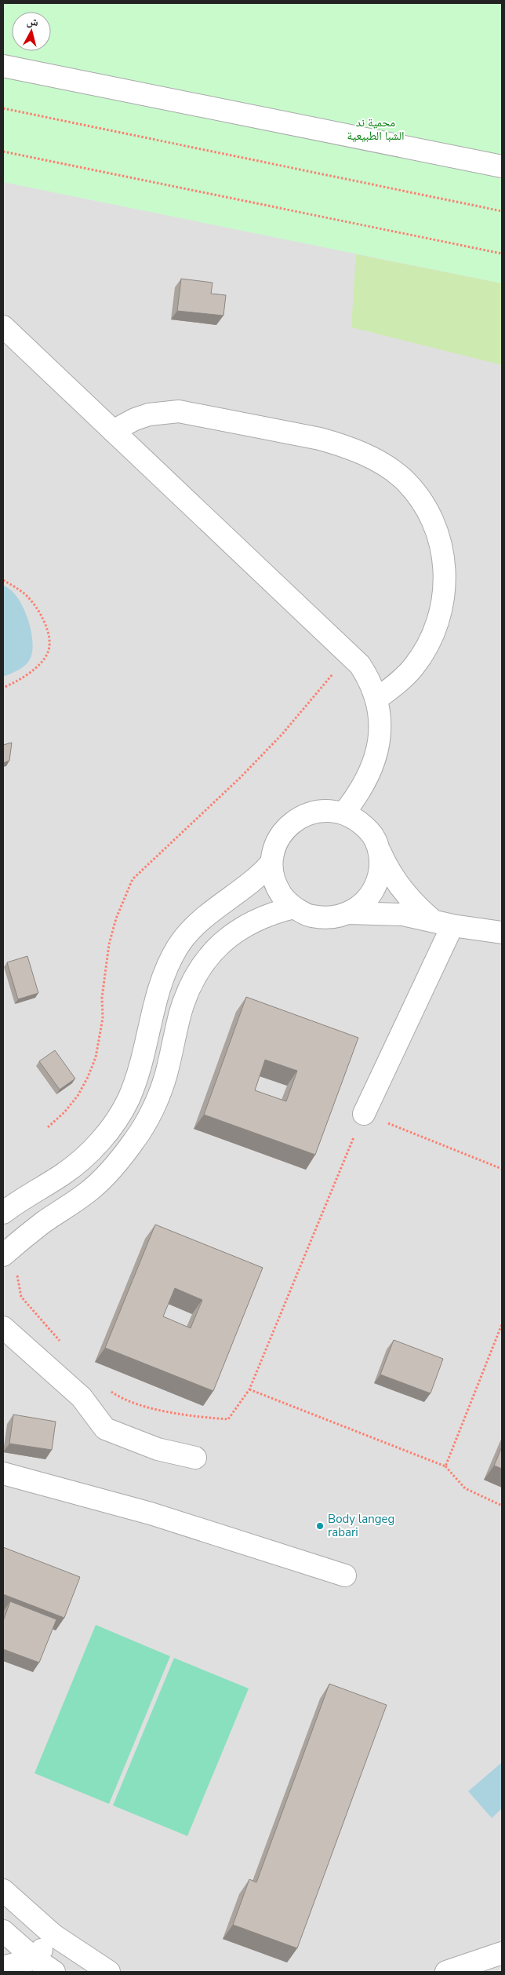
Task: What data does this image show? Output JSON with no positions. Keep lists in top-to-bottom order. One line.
{"parks":["محمية ند الشبا الطبيعية"],"places":["Body langeg rabari"],"north":"top"}
